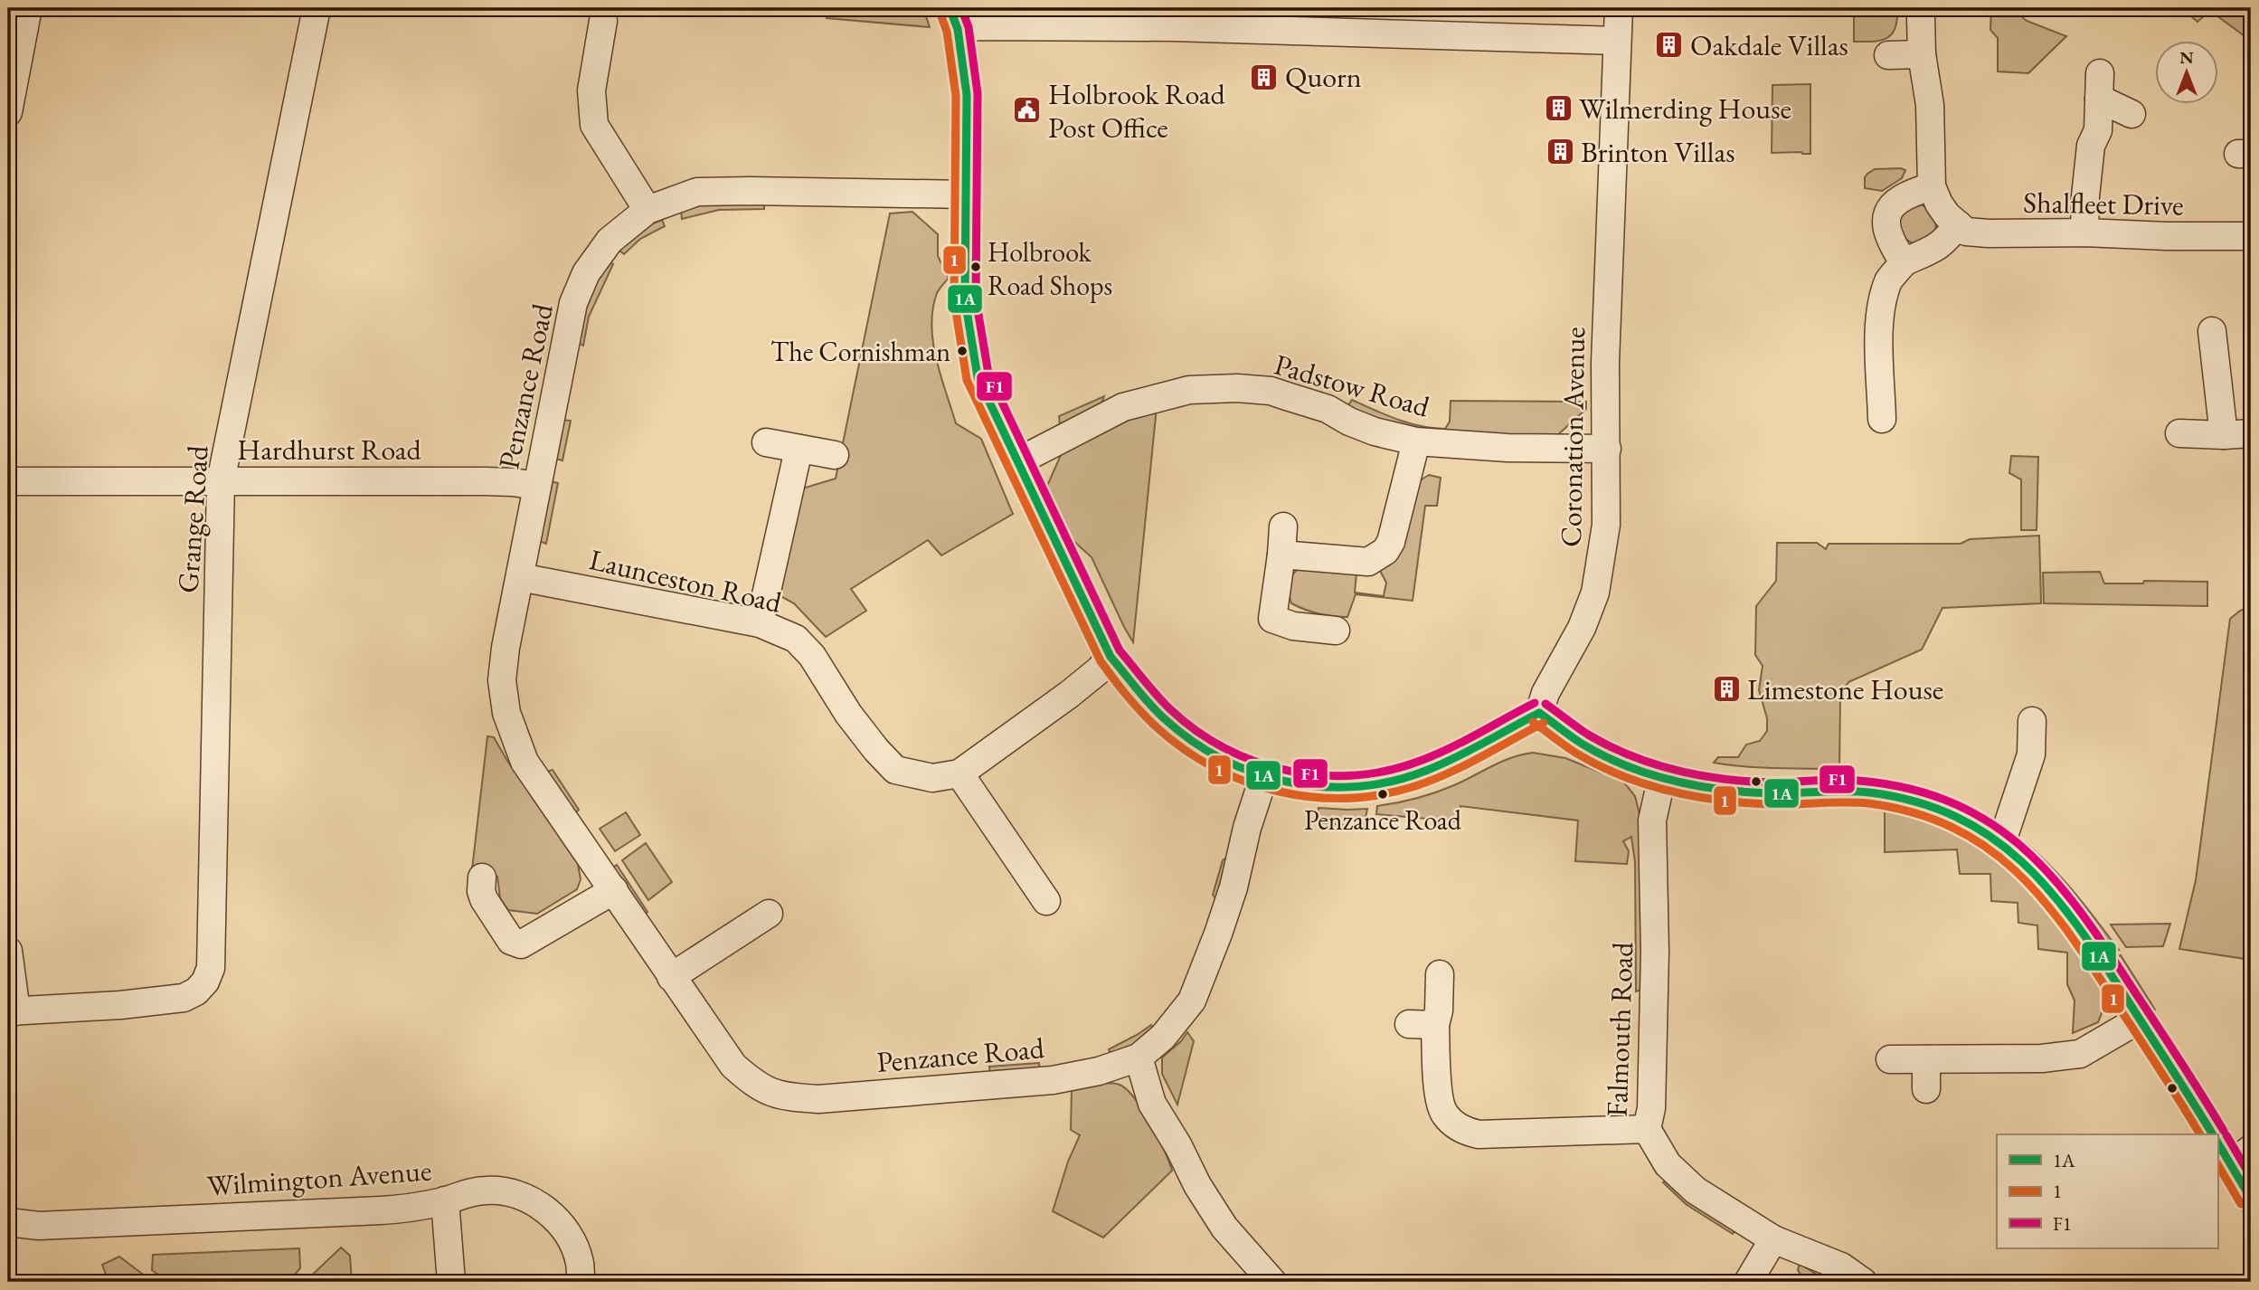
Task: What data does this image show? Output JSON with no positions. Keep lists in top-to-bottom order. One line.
{"streets":{"street":["Shalfleet Drive","Padstow Road","Penzance Road","Coronation Avenue","Hardhurst Road","Grange Road","Launceston Road","Falmouth Road","Wilmington Avenue"]},"crossings":[["Padstow Road","Coronation Avenue"],["Penzance Road","Hardhurst Road"],["Penzance Road","Launceston Road"],["Hardhurst Road","Grange Road"]],"places":{"building":["Oakdale Villas","Quorn","Wilmerding House","Brinton Villas","Limestone House"],"public building":["Holbrook Road Post Office"],"other":["Holbrook Road Shops","The Cornishman","Penzance Road"]},"lines":["transit line 1A","transit line F1","transit line 1"],"legend":["1A","1","F1"],"north":"top"}
